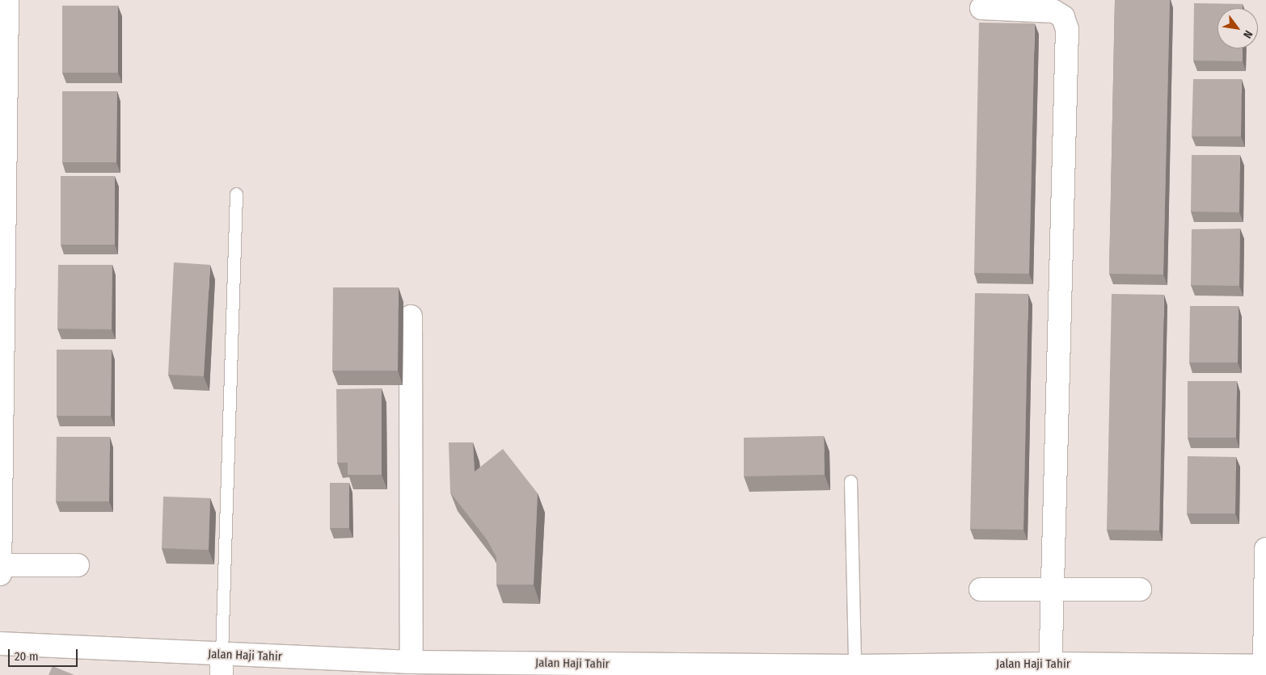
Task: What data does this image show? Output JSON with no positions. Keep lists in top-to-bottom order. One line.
{"streets":{"street":["Jalan Haji Tahir"]},"scale_bar":"20 m","north":"bottom right"}
